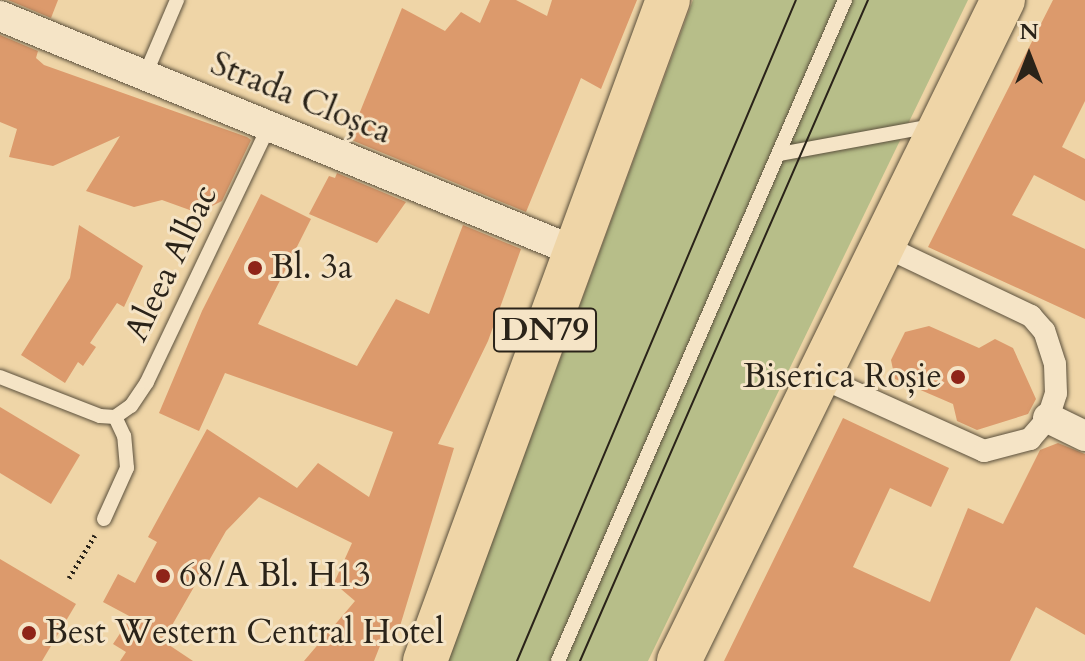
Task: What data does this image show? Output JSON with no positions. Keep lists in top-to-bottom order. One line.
{"streets":{"main road":["DN79"],"street":["Strada Cloșca"],"lane":["Aleea Albac"]},"crossings":[["Strada Cloșca","Aleea Albac"],["Strada Cloșca","DN79"]],"places":["Bl. 3a","Biserica Roșie","68/A Bl. H13","Best Western Central Hotel"],"north":"top"}
